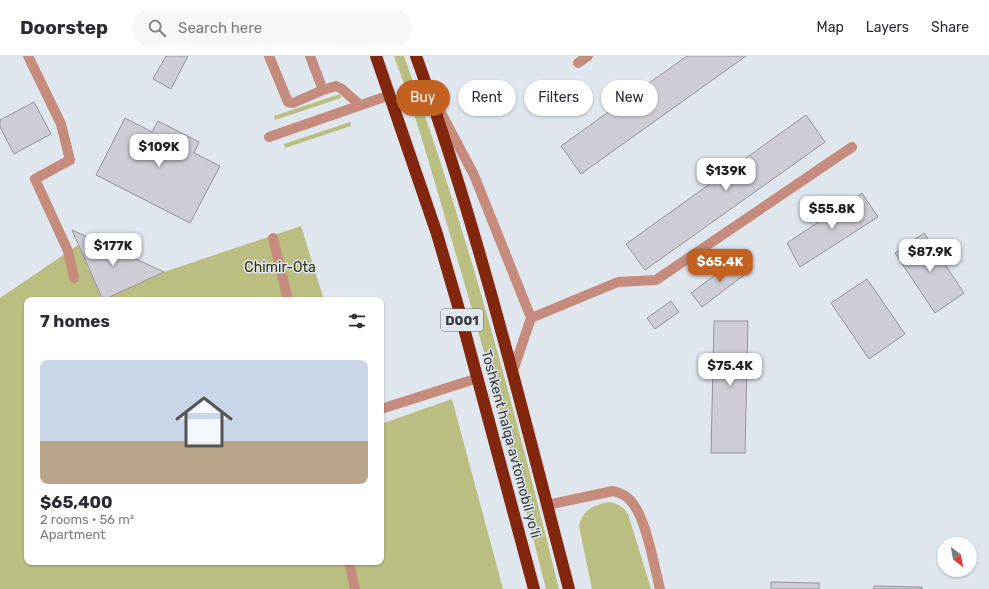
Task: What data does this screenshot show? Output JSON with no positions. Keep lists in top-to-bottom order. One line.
{"streets":{"highway":["D001","Toshkent halqa avtomobil yo'li"]},"parks":["Chimir-Ota"],"north":"bottom right","page":{"header":"Doorstep","search":"Search here","nav":["Map","Layers","Share"],"chip":["Buy","Rent","Filters","New"],"price":["$109K","$139K","$55.8K","$177K","$87.9K","$65.4K","$75.4K"],"heading":"7 homes","list":[{"name":"$65,400","note":"2 rooms · 56 m² · Apartment"}]}}
